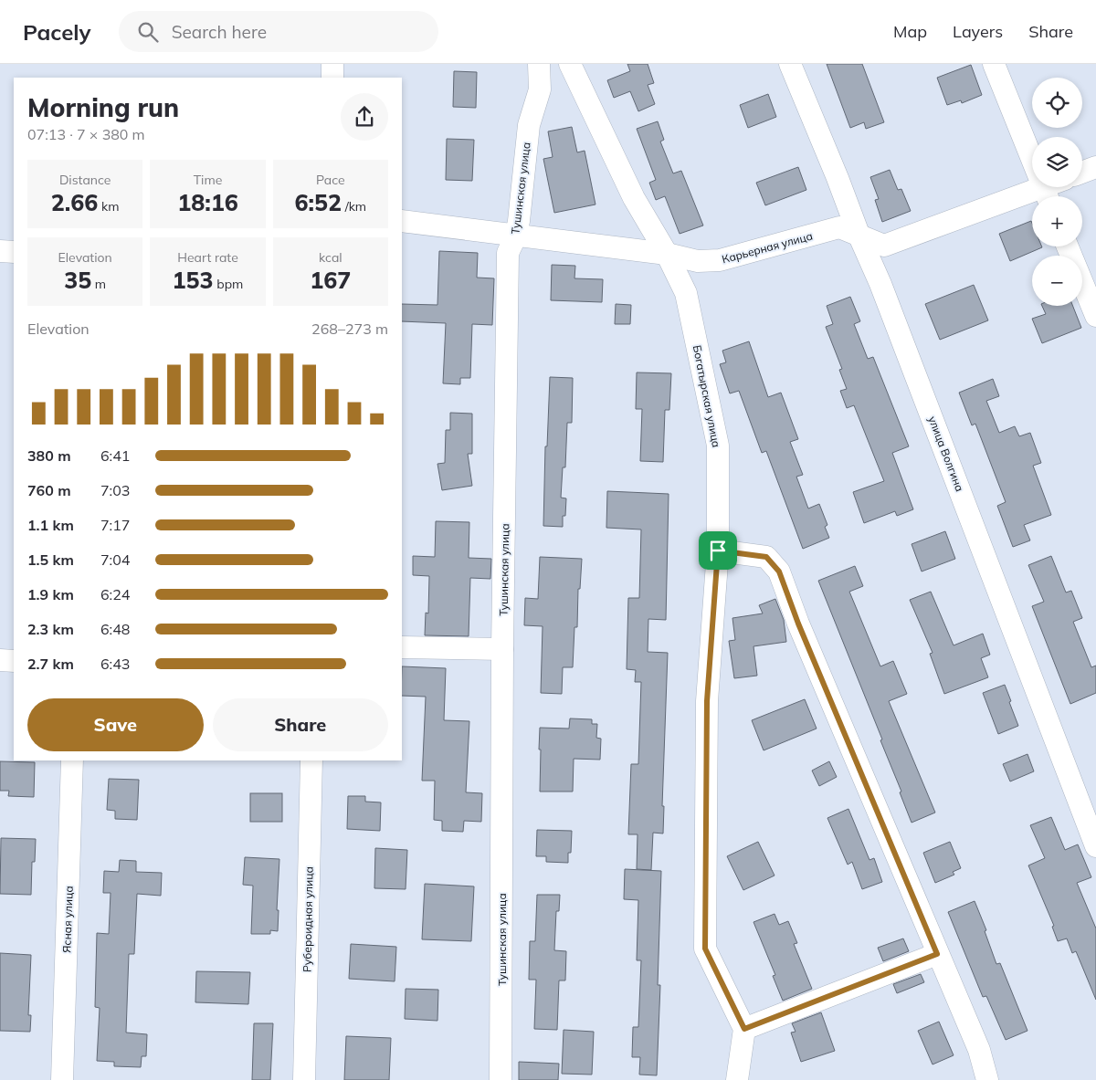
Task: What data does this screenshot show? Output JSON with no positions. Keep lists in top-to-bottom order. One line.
{"streets":{"street":["Тушинская улица","Карьерная улица","Богатырская улица","улица Волгина","Ясная улица","Рубероидная улица"]},"crossings":[["Тушинская улица","Карьерная улица"],["Карьерная улица","Богатырская улица"],["Карьерная улица","улица Волгина"]],"page":{"header":"Pacely","search":"Search here","nav":["Map","Layers","Share"],"map_buttons":["+","−"],"heading":["Morning run","07:13 · 7 × 380 m"],"stats":[["Distance","2.66 km"],["Time","18:16"],["Pace","6:52 /km"],["Elevation","35 m"],["Heart rate","153 bpm"],["kcal","167"]],"chart":["Elevation","268–273 m"],"list":[{"name":"380 m","note":"6:41"},{"name":"760 m","note":"7:03"},{"name":"1.1 km","note":"7:17"},{"name":"1.5 km","note":"7:04"},{"name":"1.9 km","note":"6:24"},{"name":"2.3 km","note":"6:48"},{"name":"2.7 km","note":"6:43"}],"buttons":["Save","Share"]}}
